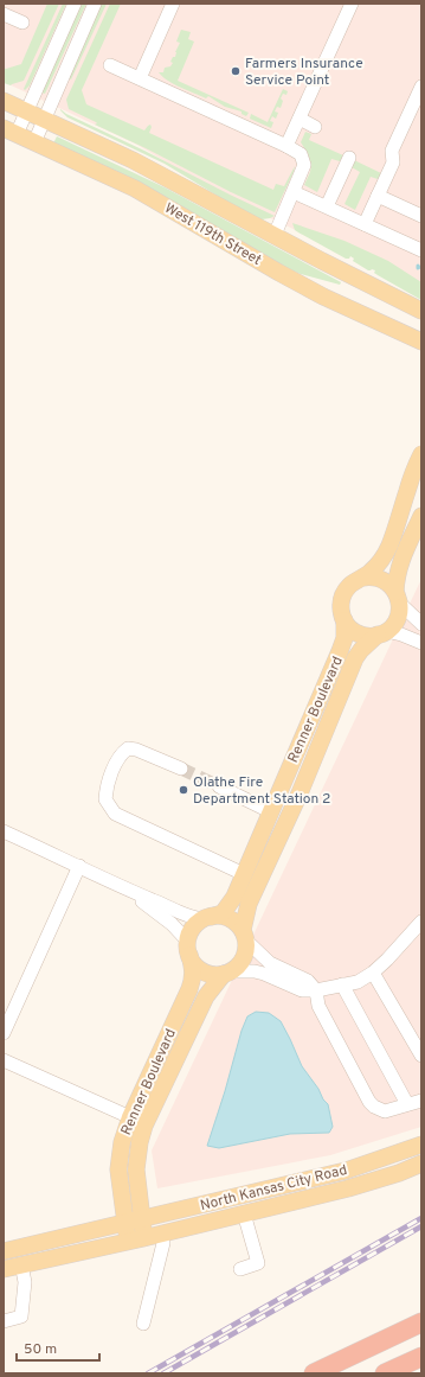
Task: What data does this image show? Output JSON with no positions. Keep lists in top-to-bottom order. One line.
{"streets":{"main road":["West 119th Street","Renner Boulevard","North Kansas City Road"]},"crossings":[["Renner Boulevard","North Kansas City Road"]],"places":["Farmers Insurance Service Point","Olathe Fire Department Station 2"],"scale_bar":"50 m"}
